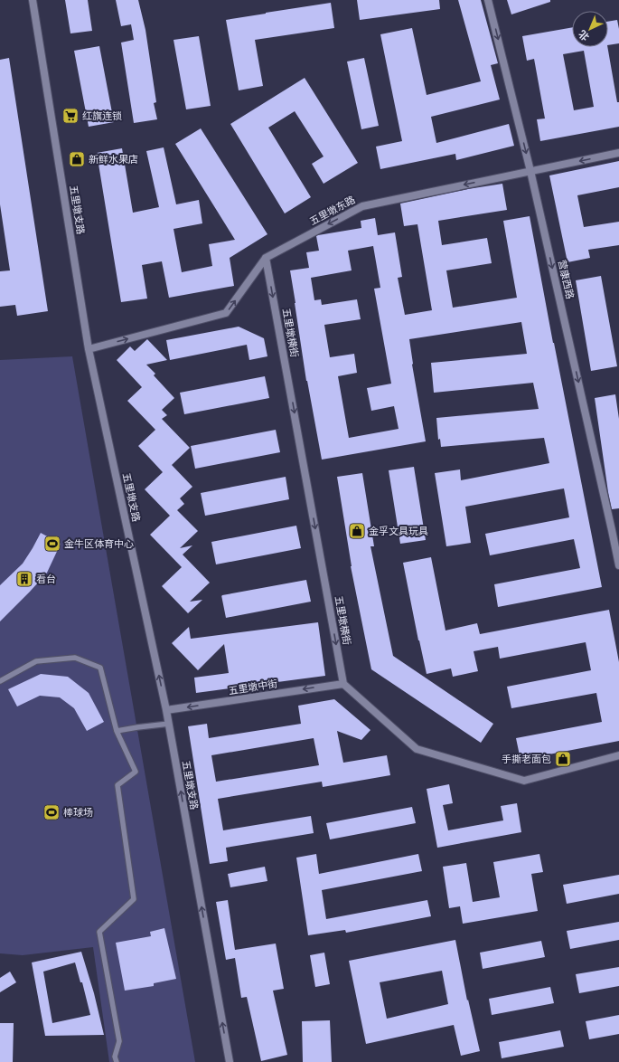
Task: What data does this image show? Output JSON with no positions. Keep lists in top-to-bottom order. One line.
{"streets":{"street":["五里墩支路","五里墩东路","营康西路","五里墩横街","五里墩中街"]},"crossings":[["五里墩支路","五里墩东路"],["五里墩支路","五里墩中街"],["五里墩东路","营康西路"],["五里墩东路","五里墩横街"],["五里墩横街","五里墩中街"]],"one_way":["五里墩支路","营康西路","五里墩横街","五里墩中街"],"places":{"supermarket":["红旗连锁"],"shop":["新鲜水果店","金孚文具玩具","手撕老面包"],"sports":["金牛区体育中心","棒球场"],"building":["看台"]},"north":"bottom left"}
